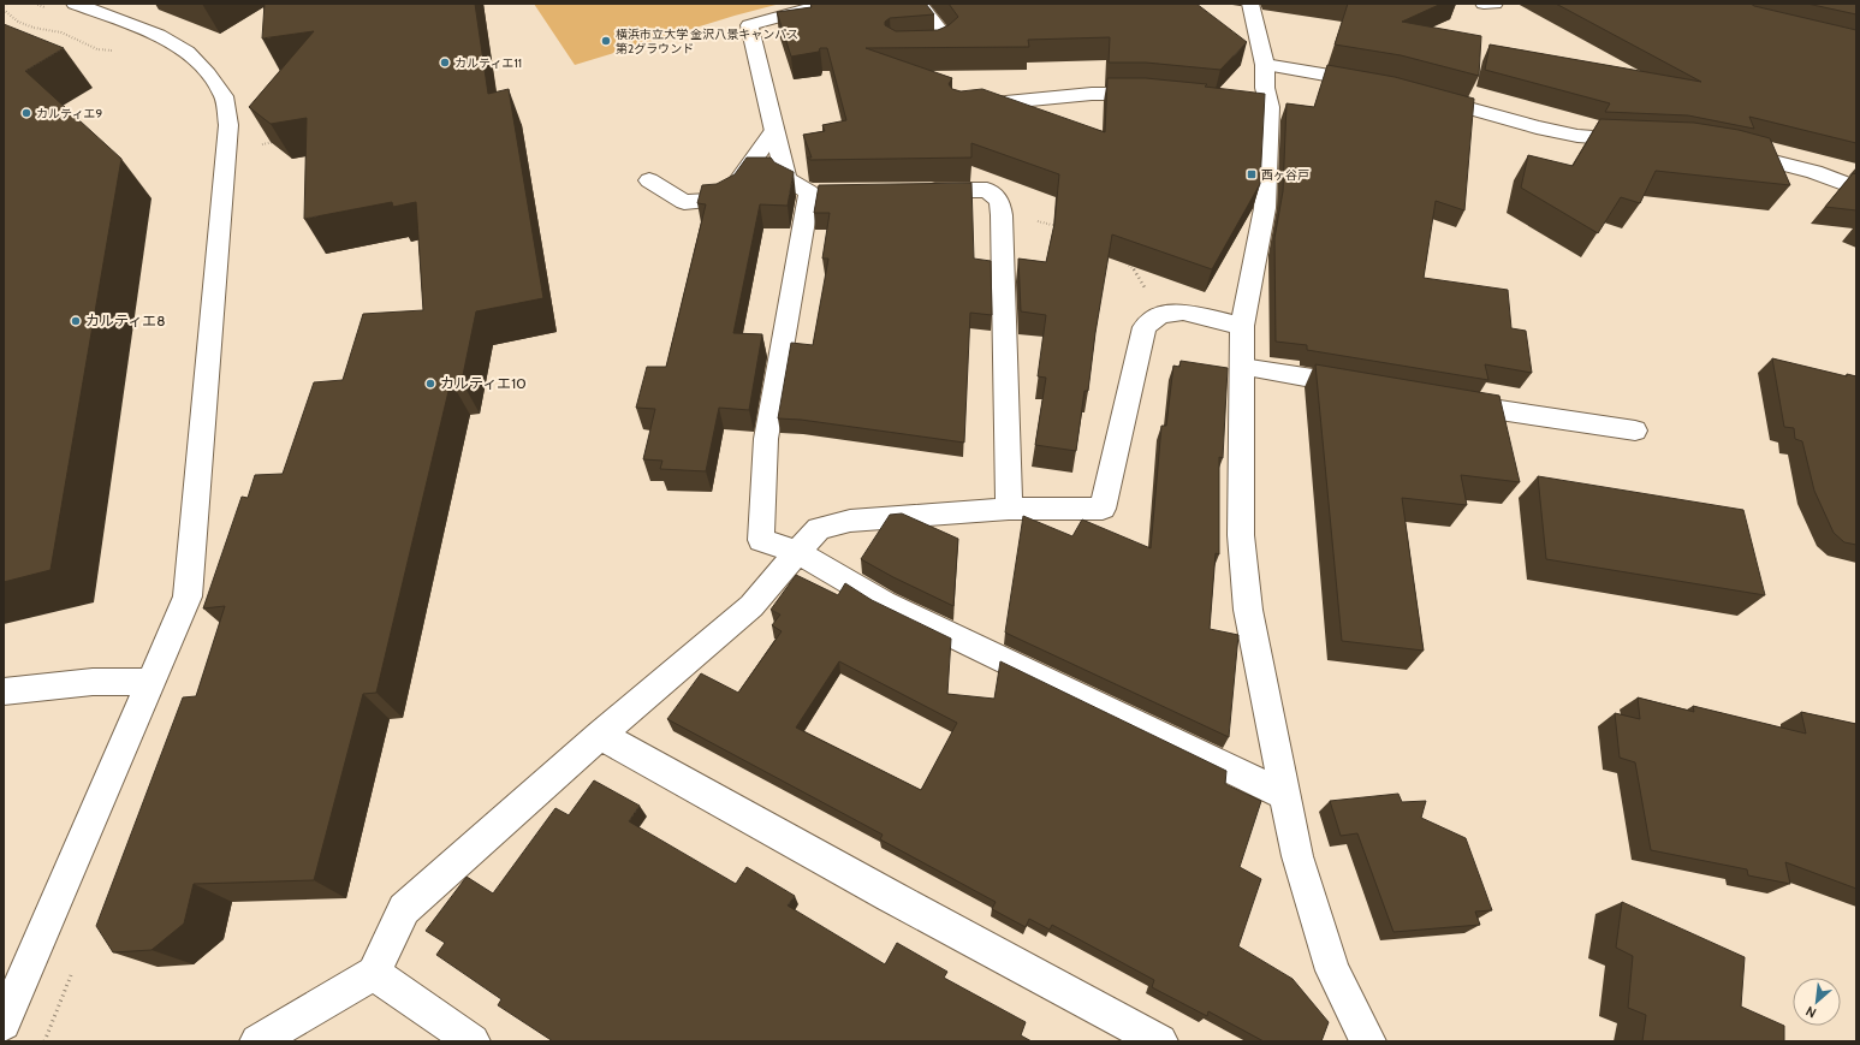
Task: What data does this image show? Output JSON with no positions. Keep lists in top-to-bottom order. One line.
{"places":{"other":["横浜市立大学 金沢八景キャンパス 第2グラウンド","カルティエ11","カルティエ9","カルティエ8","カルティエ10"],"transit":["西ヶ谷戸"]},"north":"bottom left"}
